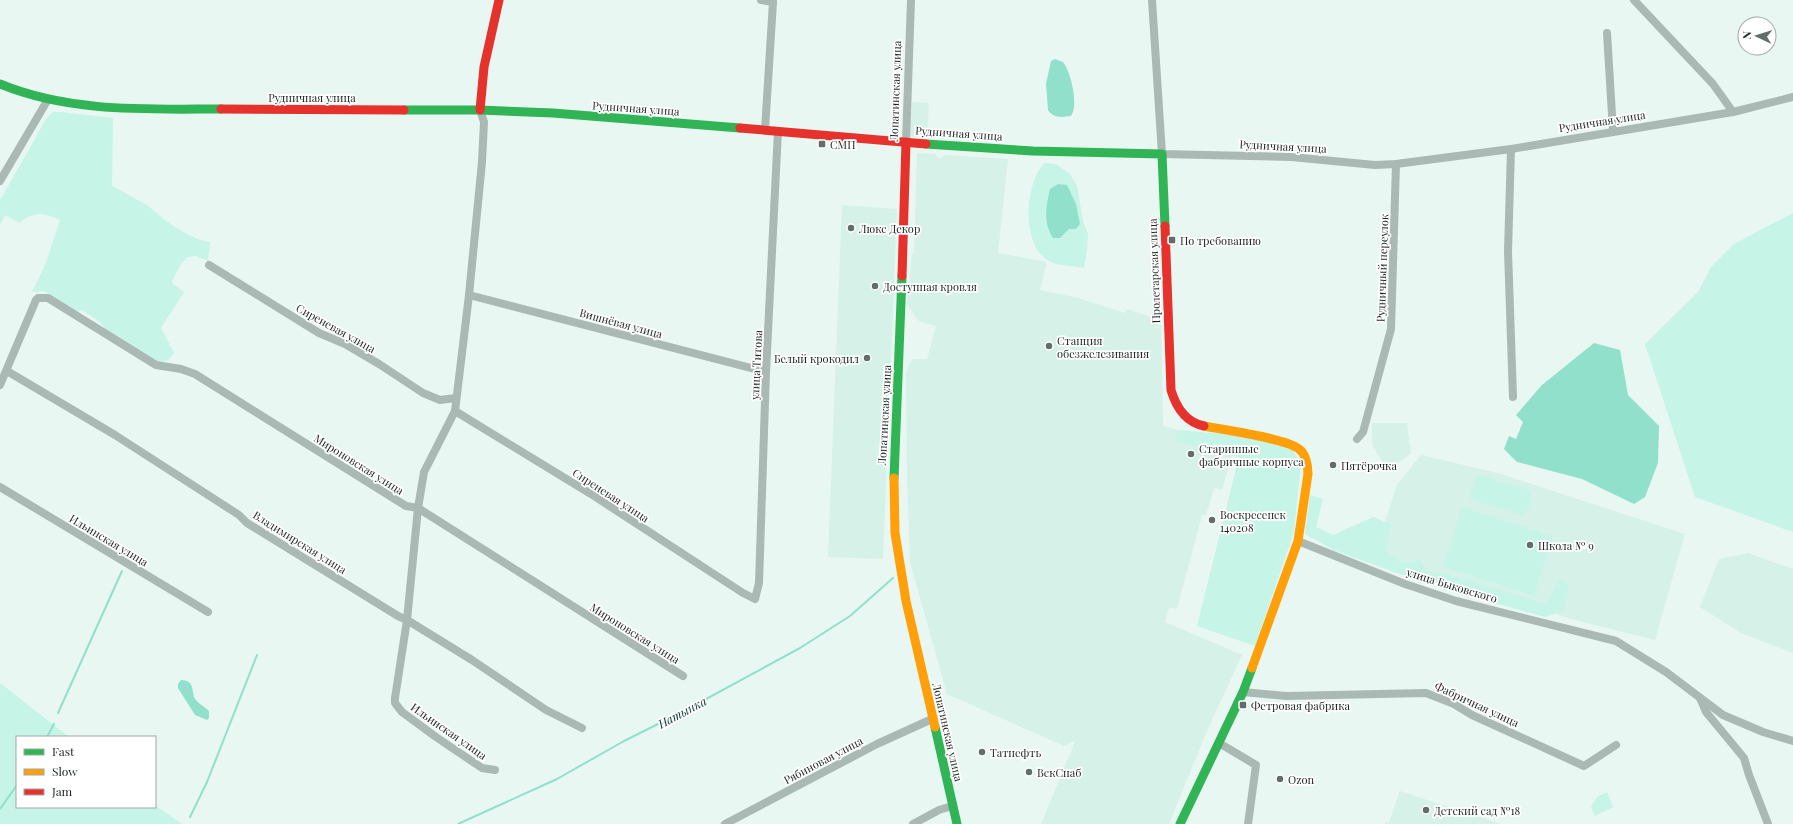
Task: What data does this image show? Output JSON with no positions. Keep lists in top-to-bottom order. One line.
{"streets":{"street":["Лопатинская улица","Рудничная улица","Рудничный переулок","Пролетарская улица","Вишнёвая улица","Сиреневая улица","улица Титова","Мироновская улица","Ильинская улица","Владимирская улица","улица Быковского","Фабричная улица","Рябиновая улица"]},"crossings":[["Лопатинская улица","Рудничная улица"],["Лопатинская улица","Рябиновая улица"],["Рудничная улица","Рудничный переулок"],["Рудничная улица","Пролетарская улица"],["Рудничная улица","улица Титова"],["Пролетарская улица","улица Быковского"],["Вишнёвая улица","улица Титова"],["Сиреневая улица","улица Титова"],["Мироновская улица","Владимирская улица"],["Ильинская улица","Владимирская улица"]],"water":["Натынка"],"places":{"transit":["СМП","По требованию","Фетровая фабрика"],"other":["Люкс Декор","Доступная кровля","Станция обезжелезивания","Белый крокодил","Старинные фабричные корпуса","Пятёрочка","Воскресенск 140208","Школа № 9","Татнефть","ВскСнаб","Ozon","Детский сад №18"]},"legend":["Fast","Slow","Jam"],"north":"left"}
